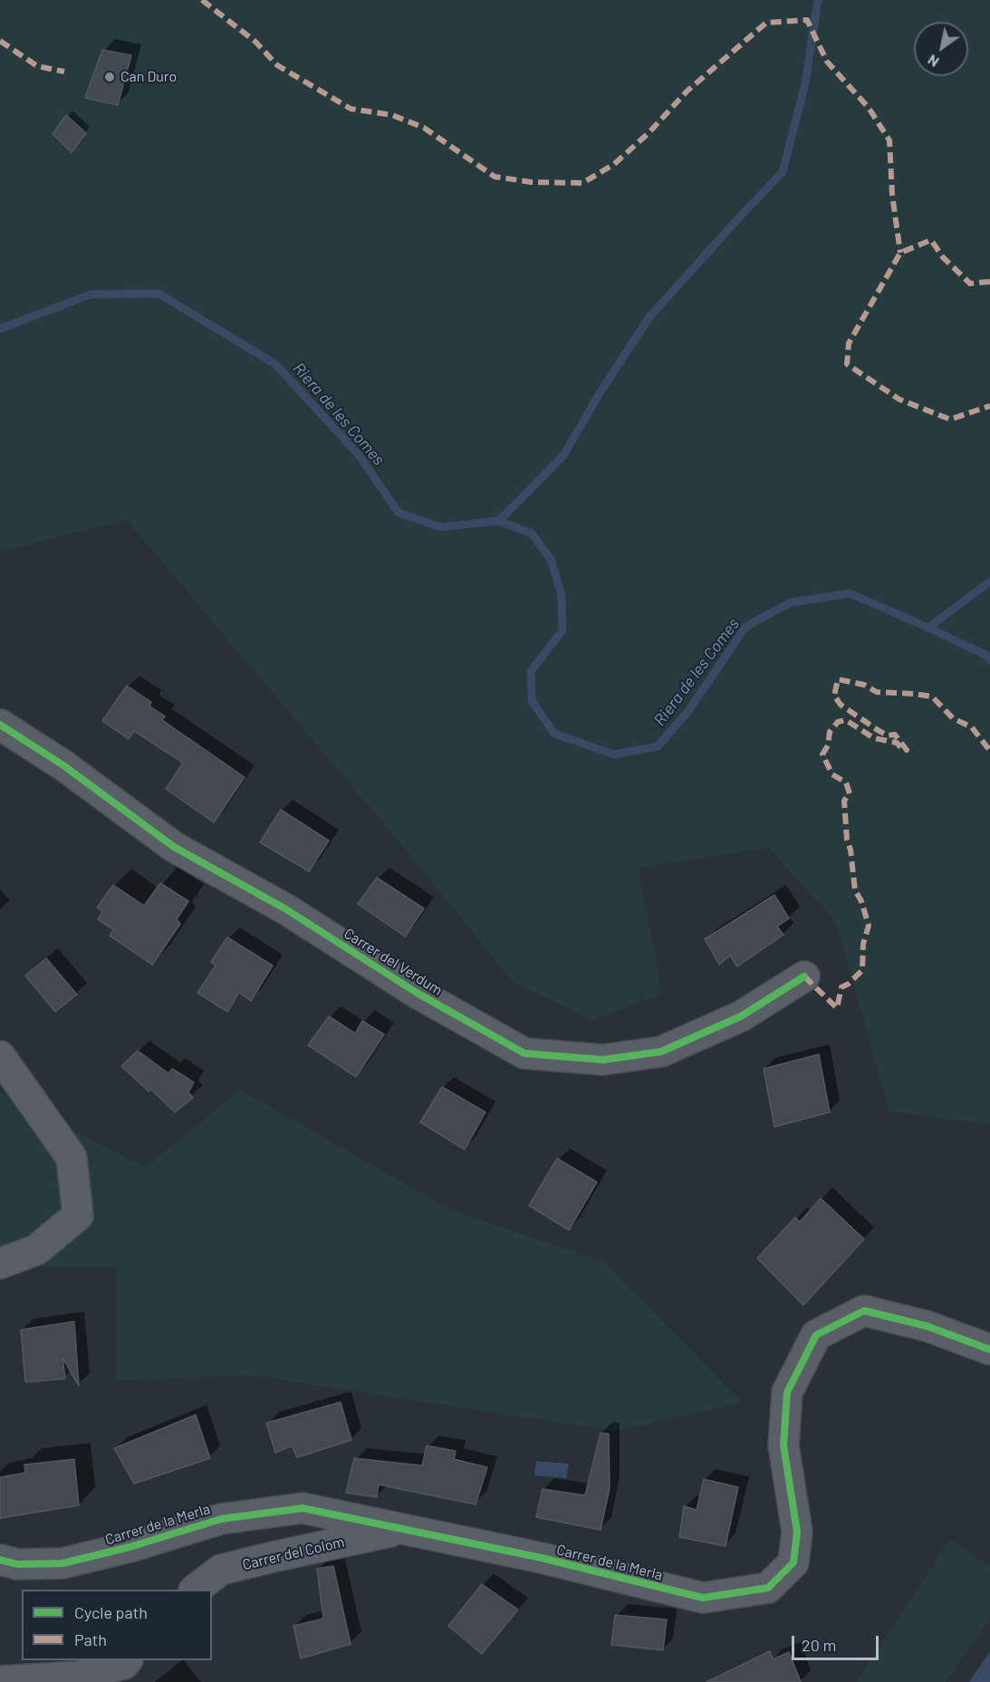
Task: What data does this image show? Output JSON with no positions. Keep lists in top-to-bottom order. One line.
{"streets":{"street":["Carrer del Verdum","Carrer de la Merla","Carrer del Colom"]},"crossings":[["Carrer de la Merla","Carrer del Colom"]],"water":["Riera de les Comes"],"places":["Can Duro"],"legend":["Cycle path","Path"],"scale_bar":"20 m","north":"bottom left"}
